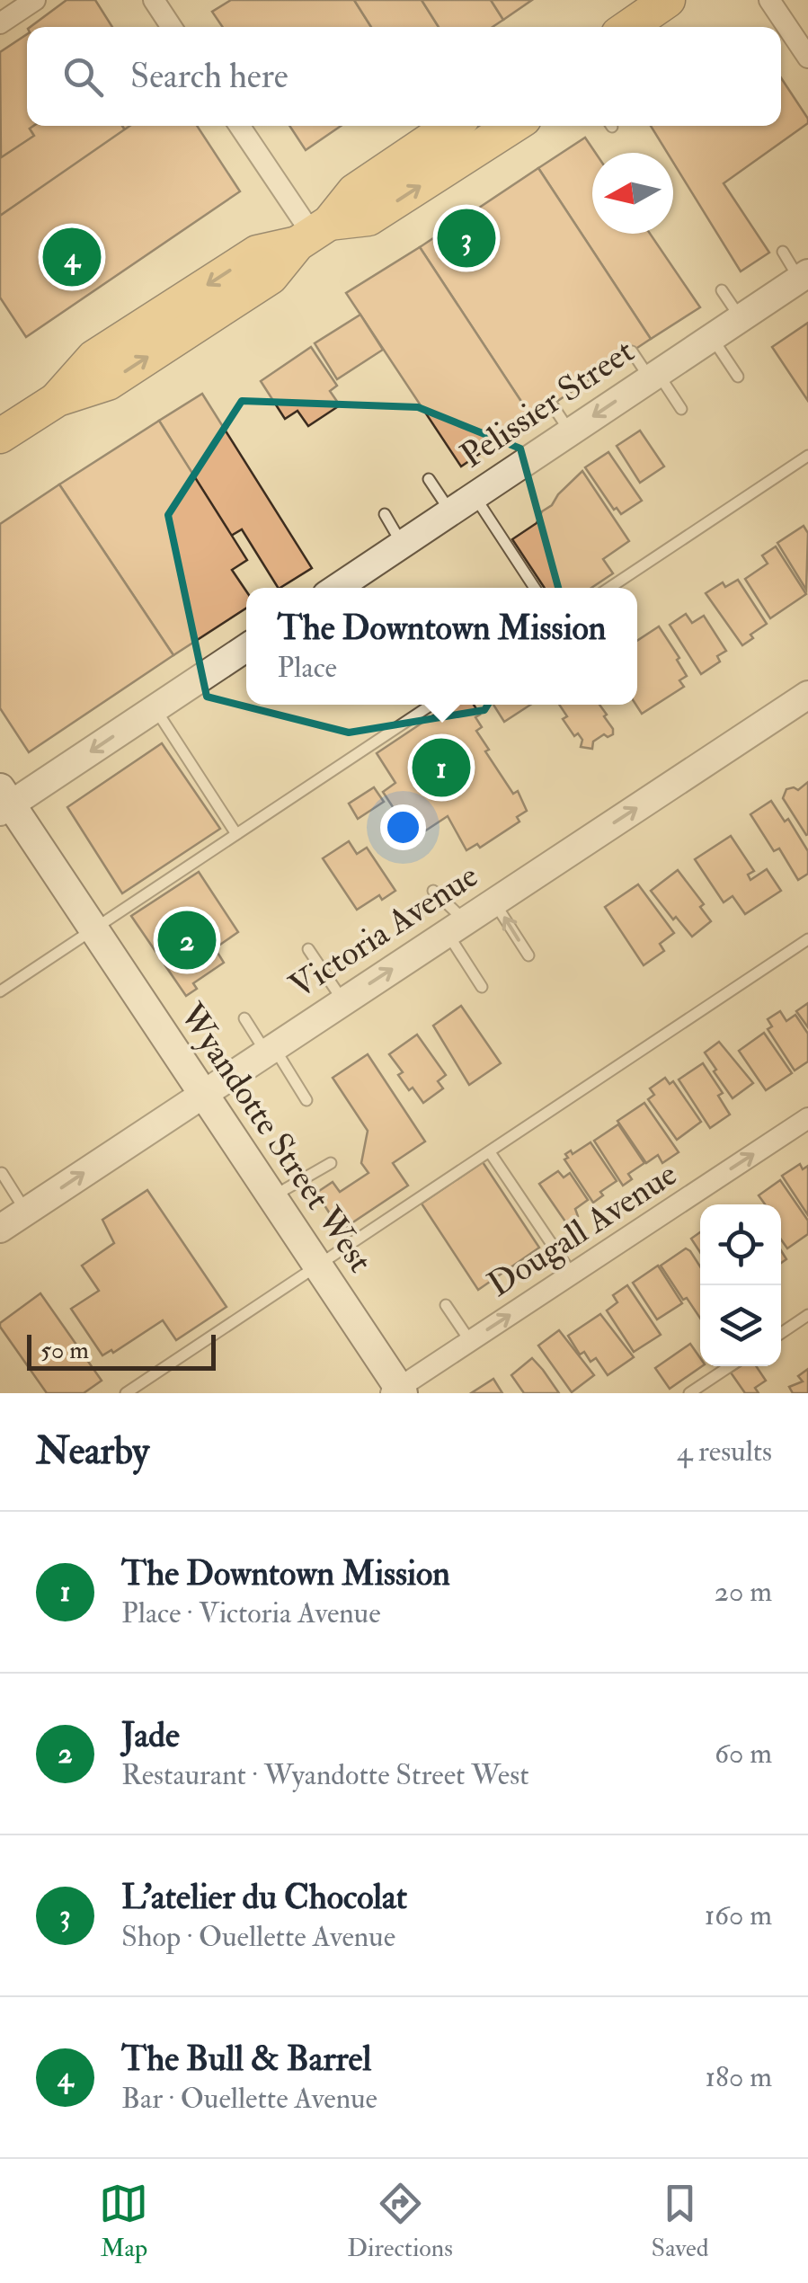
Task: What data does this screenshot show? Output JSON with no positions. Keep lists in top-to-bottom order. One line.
{"streets":{"main road":["Wyandotte Street West"],"street":["Pelissier Street","Victoria Avenue","Dougall Avenue"]},"crossings":[["Victoria Avenue","Wyandotte Street West"],["Wyandotte Street West","Dougall Avenue"]],"one_way":["Victoria Avenue","Dougall Avenue"],"scale_bar":"50 m","north":"left","page":{"search":"Search here","pins":["3","4","1","2"],"popup":["The Downtown Mission","Place"],"scale":"50 m","heading":["Nearby","4 results"],"list":[{"mark":"1","name":"The Downtown Mission","note":"Place · Victoria Avenue","value":"20 m"},{"mark":"2","name":"Jade","note":"Restaurant · Wyandotte Street West","value":"60 m"},{"mark":"3","name":"L'atelier du Chocolat","note":"Shop · Ouellette Avenue","value":"160 m"},{"mark":"4","name":"The Bull & Barrel","note":"Bar · Ouellette Avenue","value":"180 m"}],"nav":["Map","Directions","Saved"]}}
